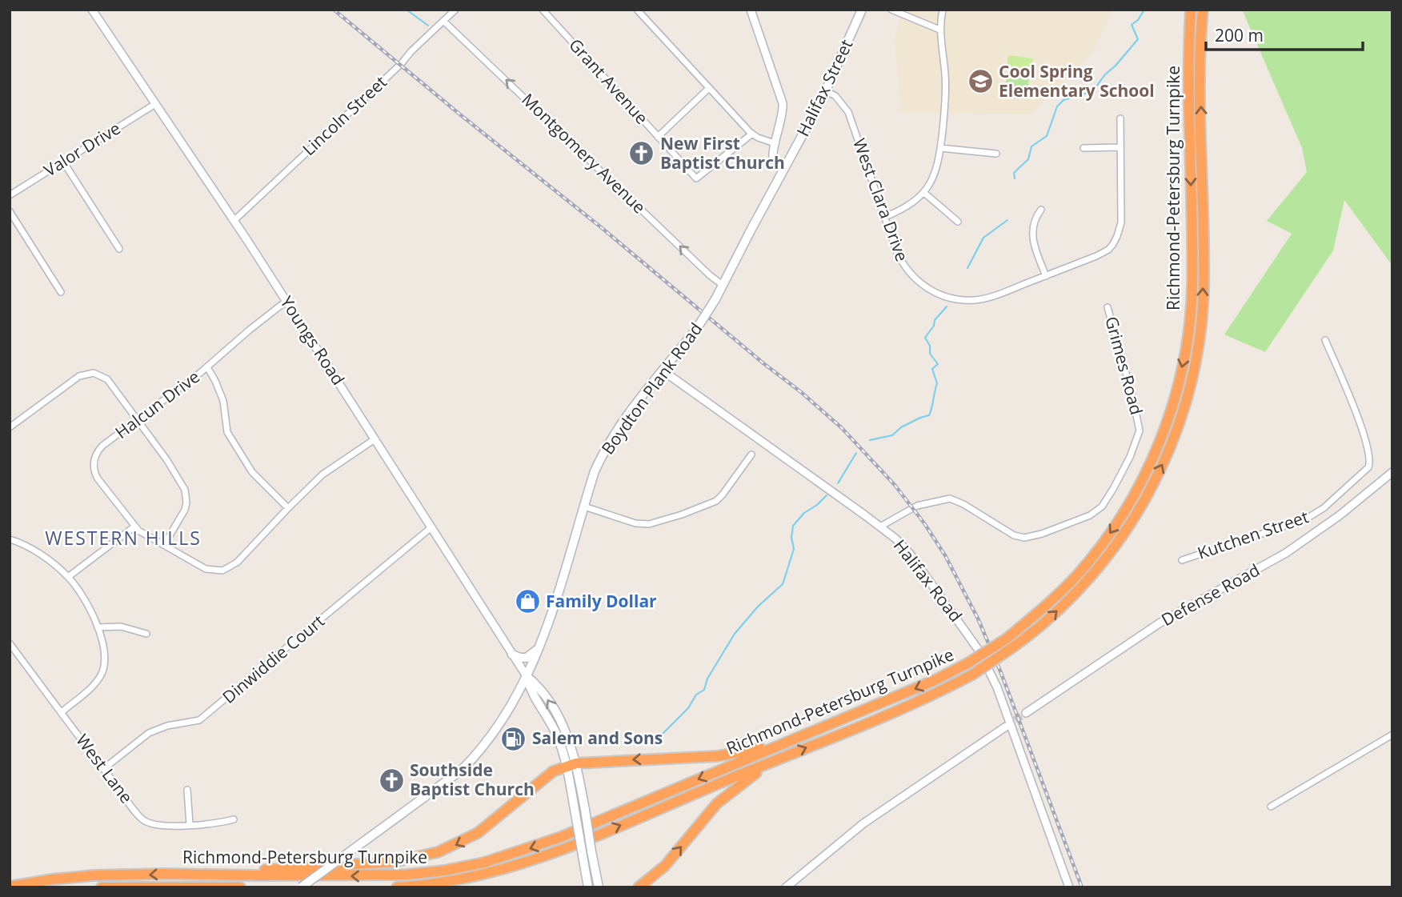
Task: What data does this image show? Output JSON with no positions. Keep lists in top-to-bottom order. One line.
{"streets":{"highway":["Richmond-Petersburg Turnpike"],"main road":["Halifax Street","Boydton Plank Road"],"street":["Grant Avenue","Lincoln Street","Valor Drive","Montgomery Avenue","West Clara Drive","Youngs Road","Grimes Road","Halcun Drive","Kutchen Street","Halifax Road","Defense Road","Dinwiddie Court","West Lane"]},"crossings":[["Halifax Street","Montgomery Avenue"],["Halifax Street","West Clara Drive"],["Halifax Street","Boydton Plank Road"],["Lincoln Street","Montgomery Avenue"],["Lincoln Street","Youngs Road"],["Valor Drive","Youngs Road"],["Youngs Road","Boydton Plank Road"],["Youngs Road","Halcun Drive"],["Youngs Road","Dinwiddie Court"],["Grimes Road","Halifax Road"],["Boydton Plank Road","Halifax Road"],["Dinwiddie Court","West Lane"]],"one_way":["Montgomery Avenue"],"districts":["WESTERN HILLS"],"places":{"school or university":["Cool Spring Elementary School"],"church":["New First Baptist Church","Southside Baptist Church"],"shop":["Family Dollar"],"fuel station":["Salem and Sons"]},"scale_bar":"200 m"}
